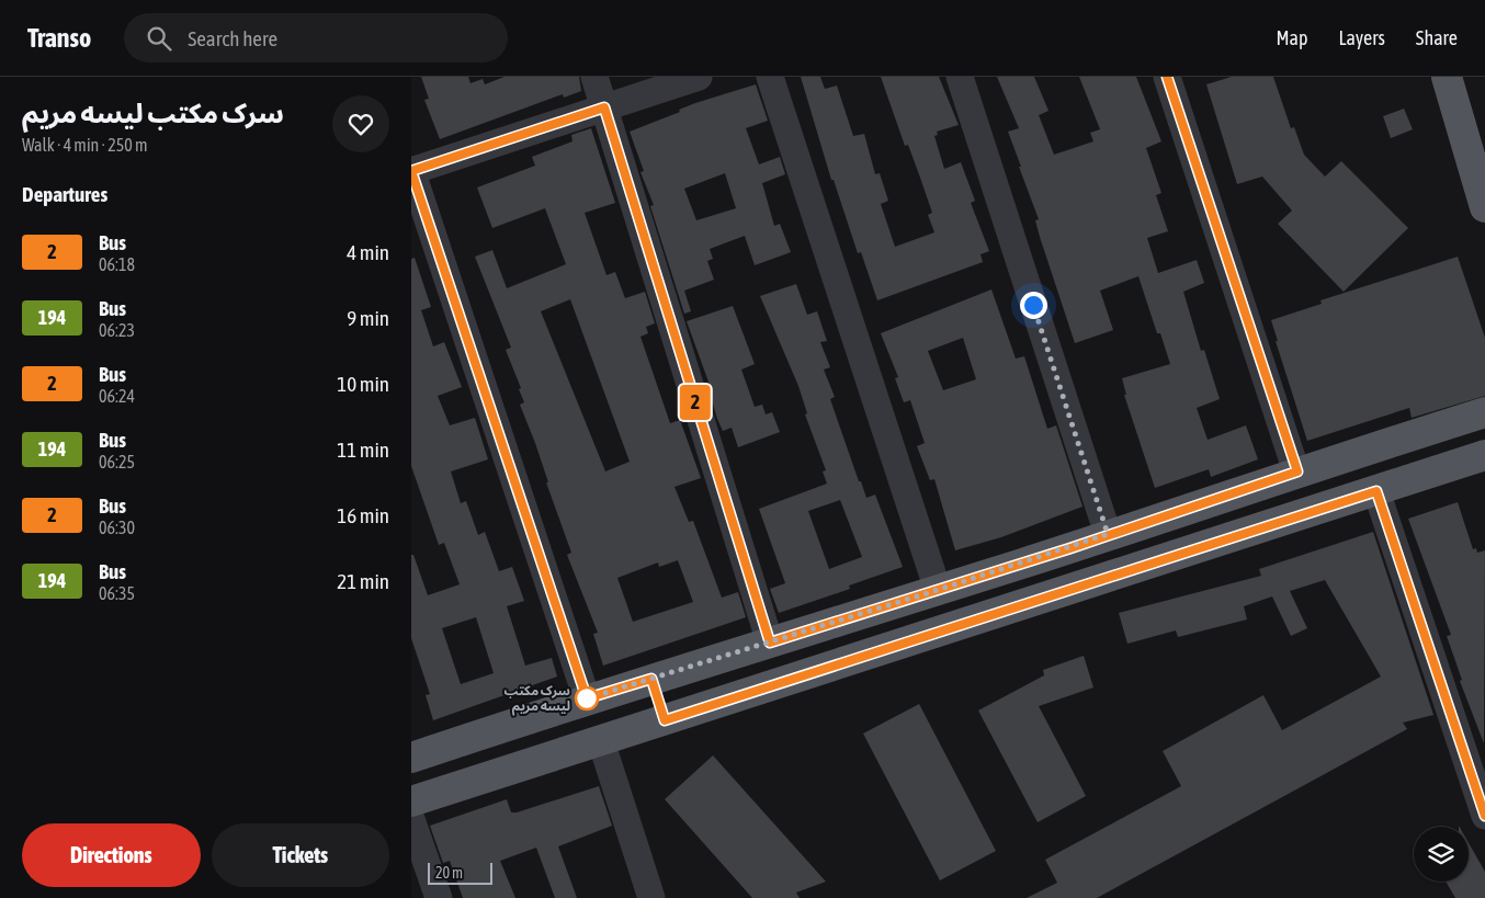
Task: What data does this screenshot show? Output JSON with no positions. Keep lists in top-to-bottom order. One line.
{"places":["سرک مکتب لیسه مریم"],"lines":["bus line 2"],"scale_bar":"20 m","page":{"header":"Transo","search":"Search here","nav":["Map","Layers","Share"],"heading":[["سرک مکتب لیسه مریم","Walk · 4 min · 250 m"],"Departures"],"on_map":"2","list":[{"mark":"2","name":"Bus","note":"06:18","value":"4 min"},{"mark":"194","name":"Bus","note":"06:23","value":"9 min"},{"mark":"2","name":"Bus","note":"06:24","value":"10 min"},{"mark":"194","name":"Bus","note":"06:25","value":"11 min"},{"mark":"2","name":"Bus","note":"06:30","value":"16 min"},{"mark":"194","name":"Bus","note":"06:35","value":"21 min"}],"buttons":["Directions","Tickets"],"scale":"20 m"}}
